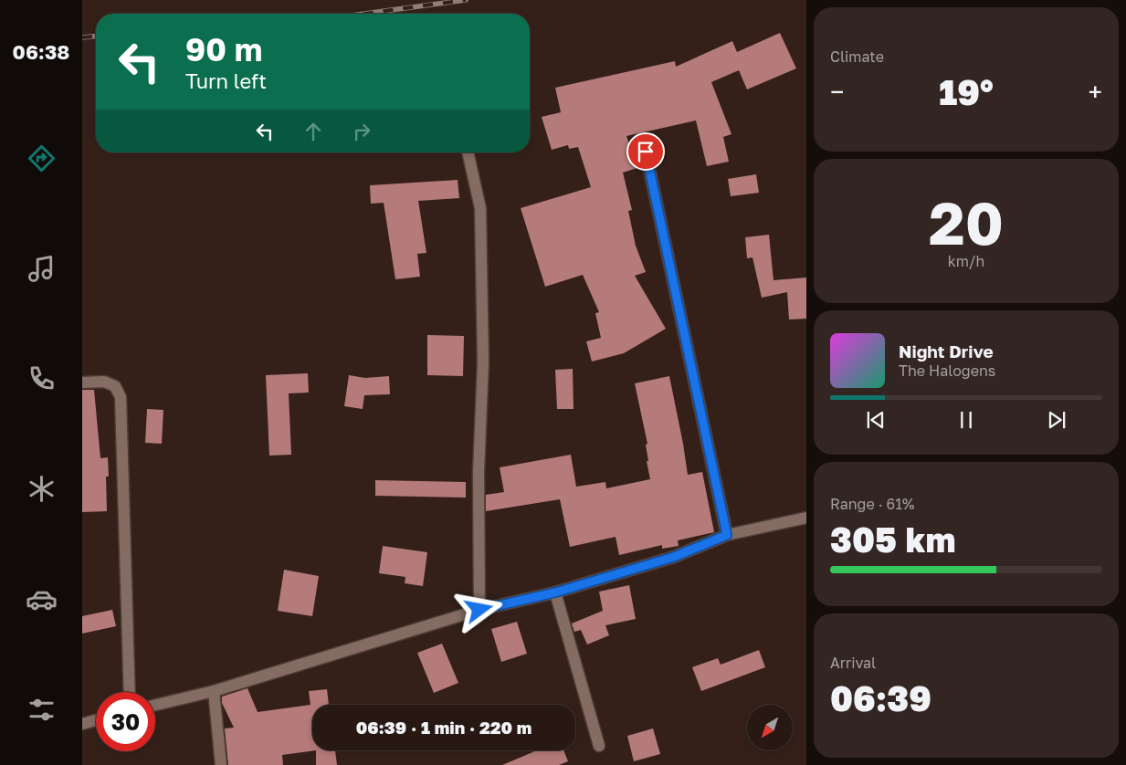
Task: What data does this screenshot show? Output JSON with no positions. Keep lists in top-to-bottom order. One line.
{"north":"bottom left","page":{"tabs":"06:38","tile":["Climate",["20","km/h"],["Range · 61%","305 km"],["Arrival","06:39"]],"turn":["90 m","Turn left"],"heat":["−","19°","+"],"song":["Night Drive","The Halogens"],"limit":"30","trip":"06:39 · 1 min · 220 m"}}
